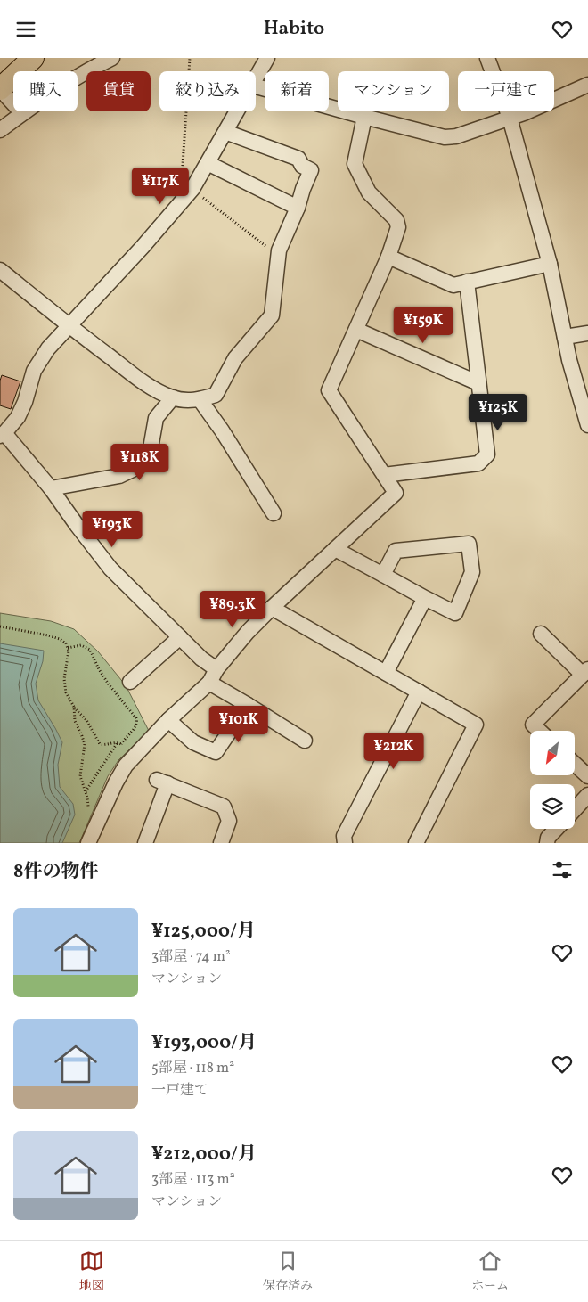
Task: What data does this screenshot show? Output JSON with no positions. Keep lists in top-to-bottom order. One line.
{"north":"bottom left","page":{"header":"Habito","chip":["購入","賃貸","絞り込み","新着","マンション","一戸建て"],"price":["¥117K","¥159K","¥125K","¥118K","¥193K","¥89.3K","¥101K","¥212K"],"heading":"8件の物件","list":[{"name":"¥125,000/月","note":"3部屋 · 74 m² · マンション"},{"name":"¥193,000/月","note":"5部屋 · 118 m² · 一戸建て"},{"name":"¥212,000/月","note":"3部屋 · 113 m² · マンション"}],"tabs":["地図","保存済み","ホーム"]}}
